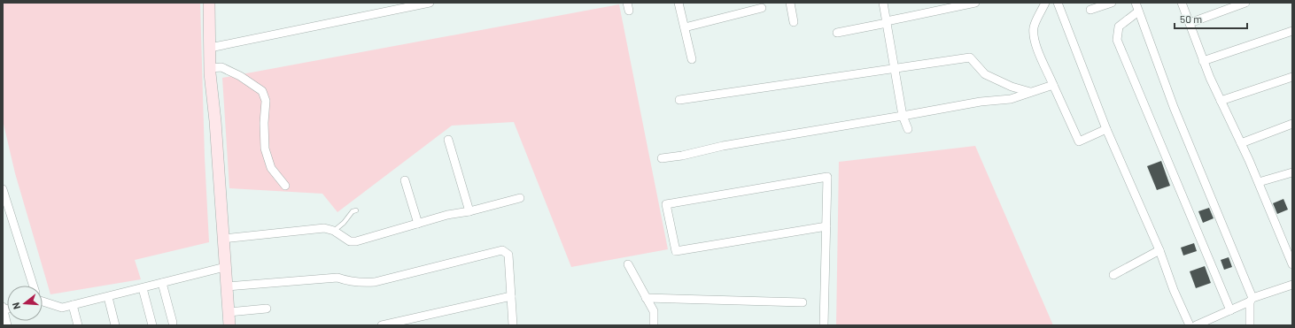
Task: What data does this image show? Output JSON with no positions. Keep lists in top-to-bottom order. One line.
{"scale_bar":"50 m","north":"left"}
